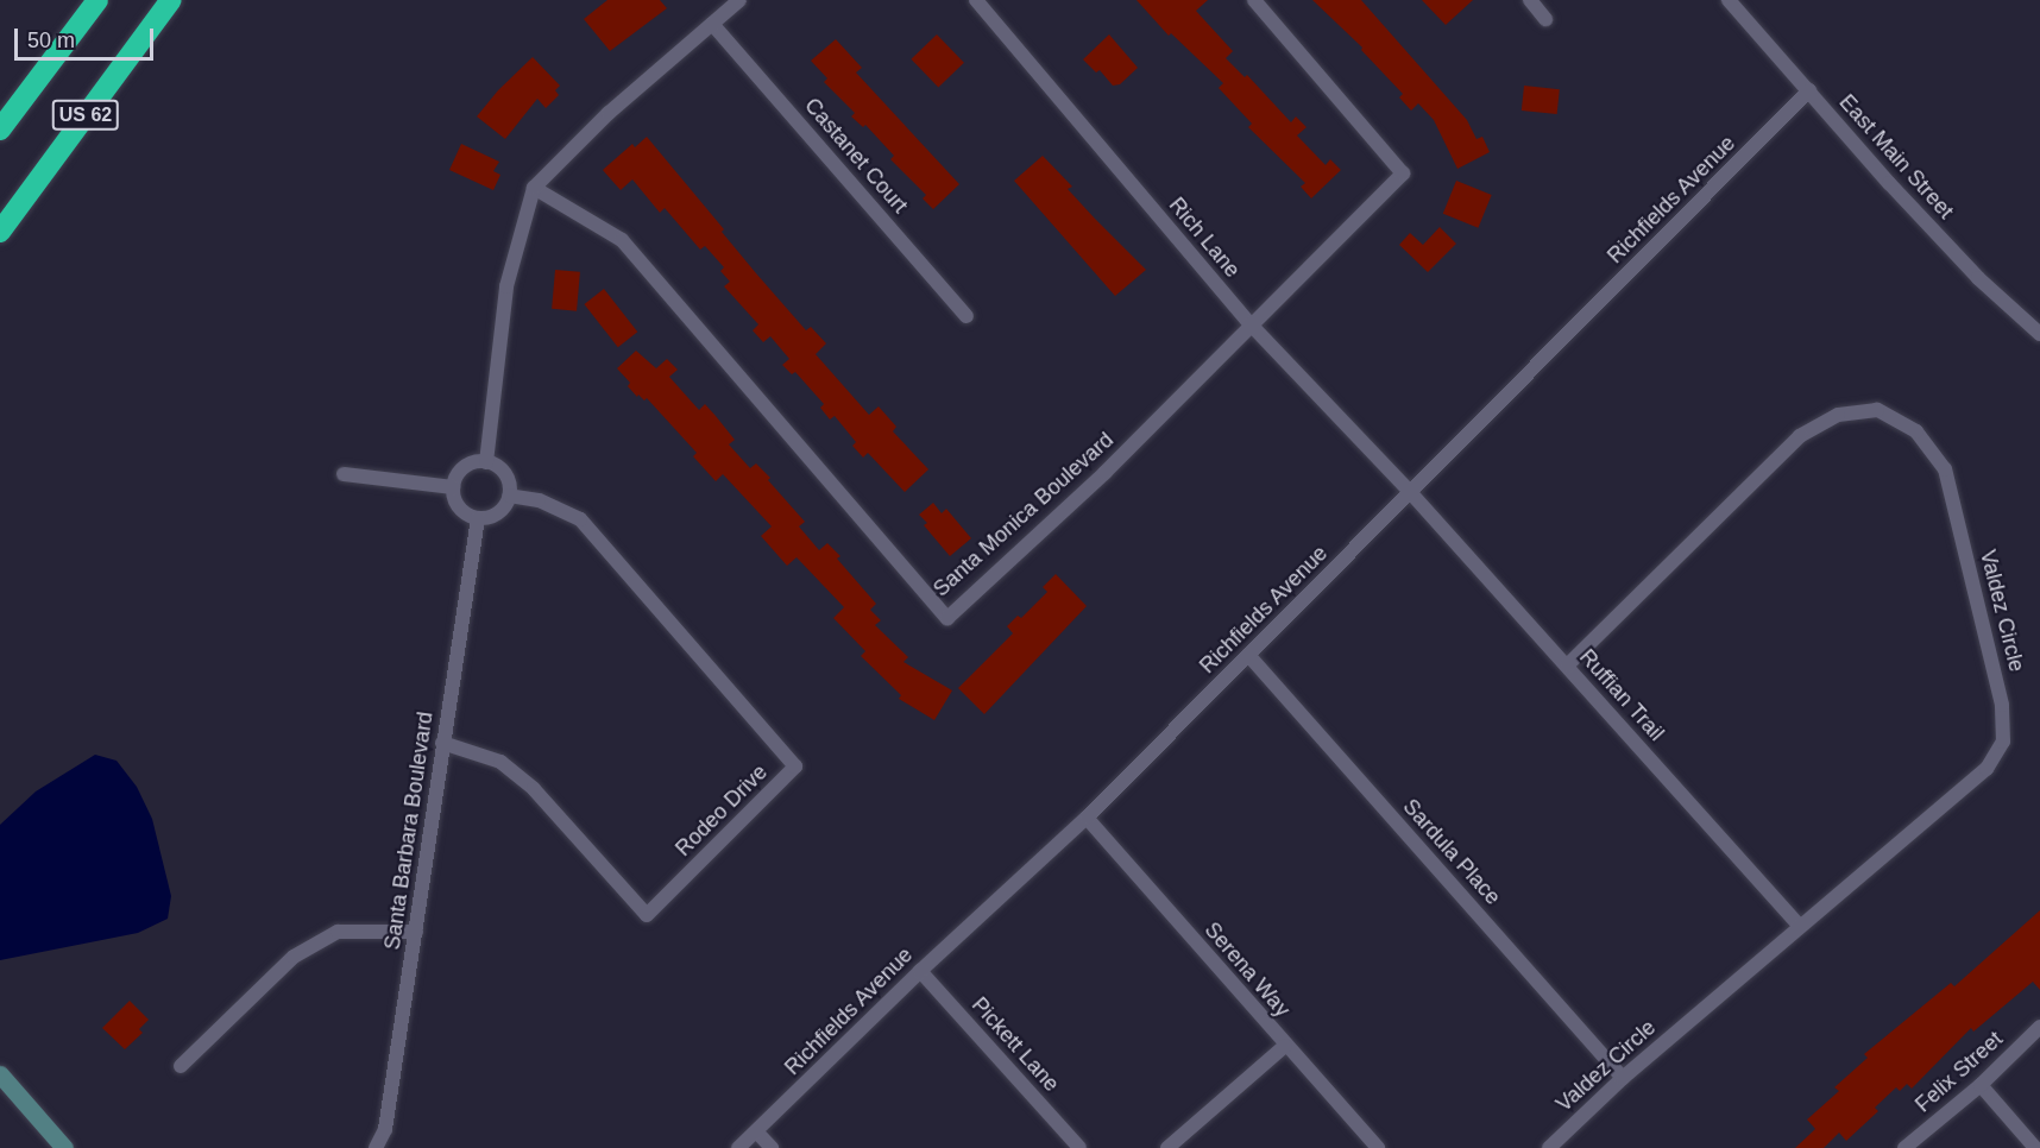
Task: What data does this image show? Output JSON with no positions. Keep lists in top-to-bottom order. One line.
{"streets":{"highway":["US 62"],"street":["Castanet Court","East Main Street","Richfields Avenue","Rich Lane","Santa Monica Boulevard","Valdez Circle","Ruffian Trail","Rodeo Drive","Santa Barbara Boulevard","Sardula Place","Serena Way","Pickett Lane","Felix Street"]},"crossings":[["East Main Street","Richfields Avenue"],["Richfields Avenue","Rich Lane"],["Richfields Avenue","Ruffian Trail"],["Richfields Avenue","Sardula Place"],["Richfields Avenue","Serena Way"],["Richfields Avenue","Pickett Lane"],["Rich Lane","Santa Monica Boulevard"],["Rich Lane","Ruffian Trail"],["Valdez Circle","Ruffian Trail"],["Valdez Circle","Sardula Place"],["Rodeo Drive","Santa Barbara Boulevard"]],"scale_bar":"50 m"}
